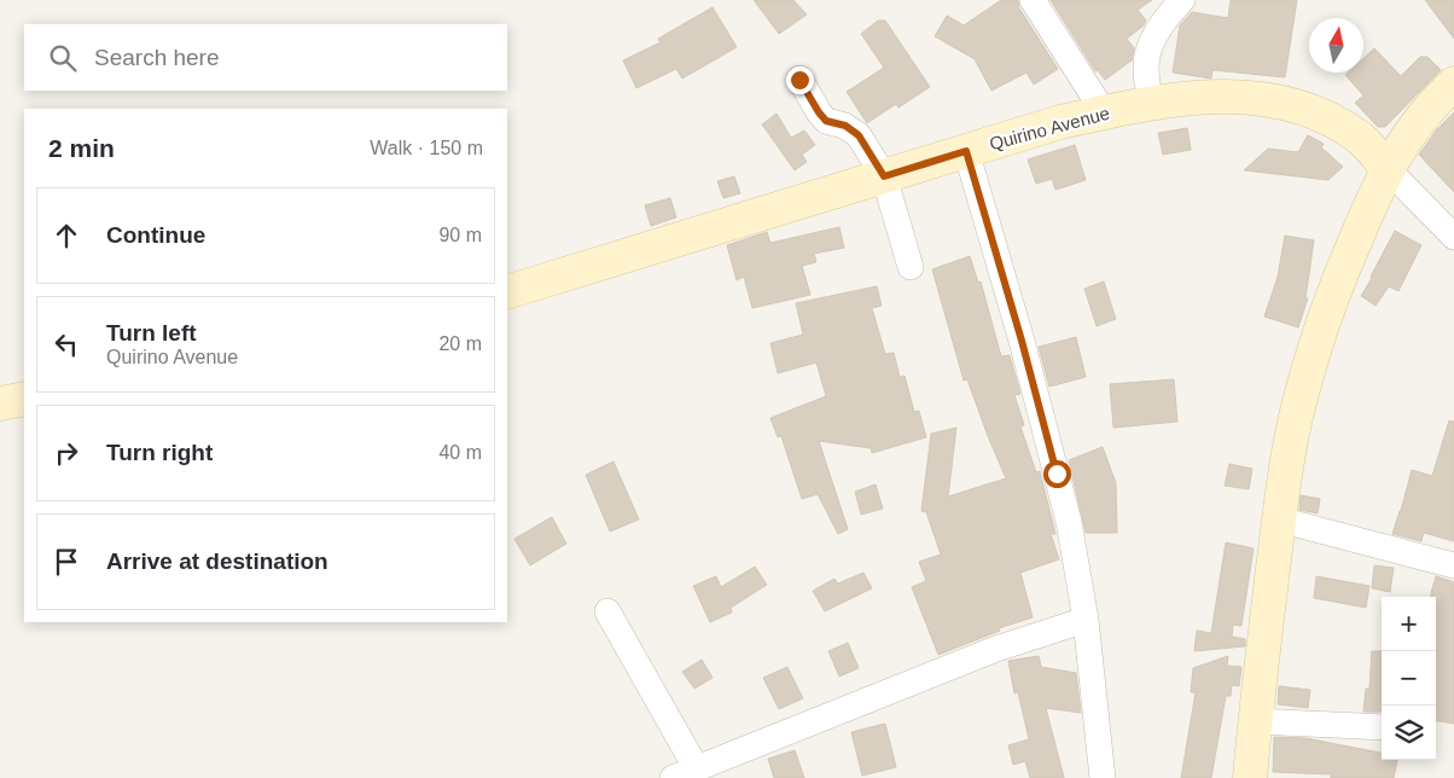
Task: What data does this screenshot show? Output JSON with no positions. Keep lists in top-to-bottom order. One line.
{"streets":{"main road":["Quirino Avenue"]},"north":"top","page":{"search":"Search here","heading":["2 min","Walk · 150 m"],"list":[["Continue","90 m"],["Turn left","Quirino Avenue","20 m"],["Turn right","40 m"],"Arrive at destination"],"map_buttons":["+","−"]}}
